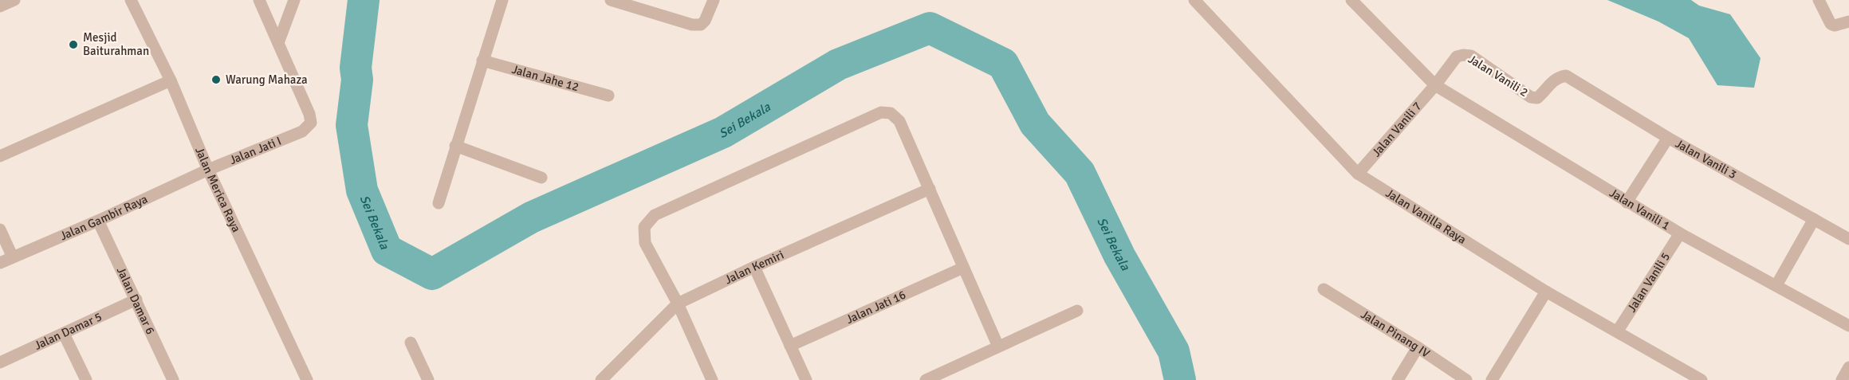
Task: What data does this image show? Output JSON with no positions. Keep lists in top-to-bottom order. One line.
{"streets":{"street":["Jalan Vanili 2","Jalan Jahe 12","Jalan Vanili 7","Jalan Jati I","Jalan Vanili 3","Jalan Merica Raya","Jalan Vanili 1","Jalan Gambir Raya","Jalan Vanilla Raya","Jalan Kemiri","Jalan Vanili 5","Jalan Damar 6","Jalan Jati 16","Jalan Damar 5","Jalan Pinang IV"]},"crossings":[["Jalan Vanili 2","Jalan Vanili 7"],["Jalan Vanili 2","Jalan Vanili 3"],["Jalan Vanili 2","Jalan Vanili 1"],["Jalan Vanili 7","Jalan Vanili 1"],["Jalan Vanili 7","Jalan Vanilla Raya"],["Jalan Jati I","Jalan Merica Raya"],["Jalan Jati I","Jalan Gambir Raya"],["Jalan Merica Raya","Jalan Gambir Raya"],["Jalan Vanili 1","Jalan Vanili 5"],["Jalan Gambir Raya","Jalan Damar 6"],["Jalan Vanilla Raya","Jalan Vanili 5"],["Jalan Damar 6","Jalan Damar 5"]],"water":["Sei Bekala"],"places":["Mesjid Baiturahman","Warung Mahaza"]}
